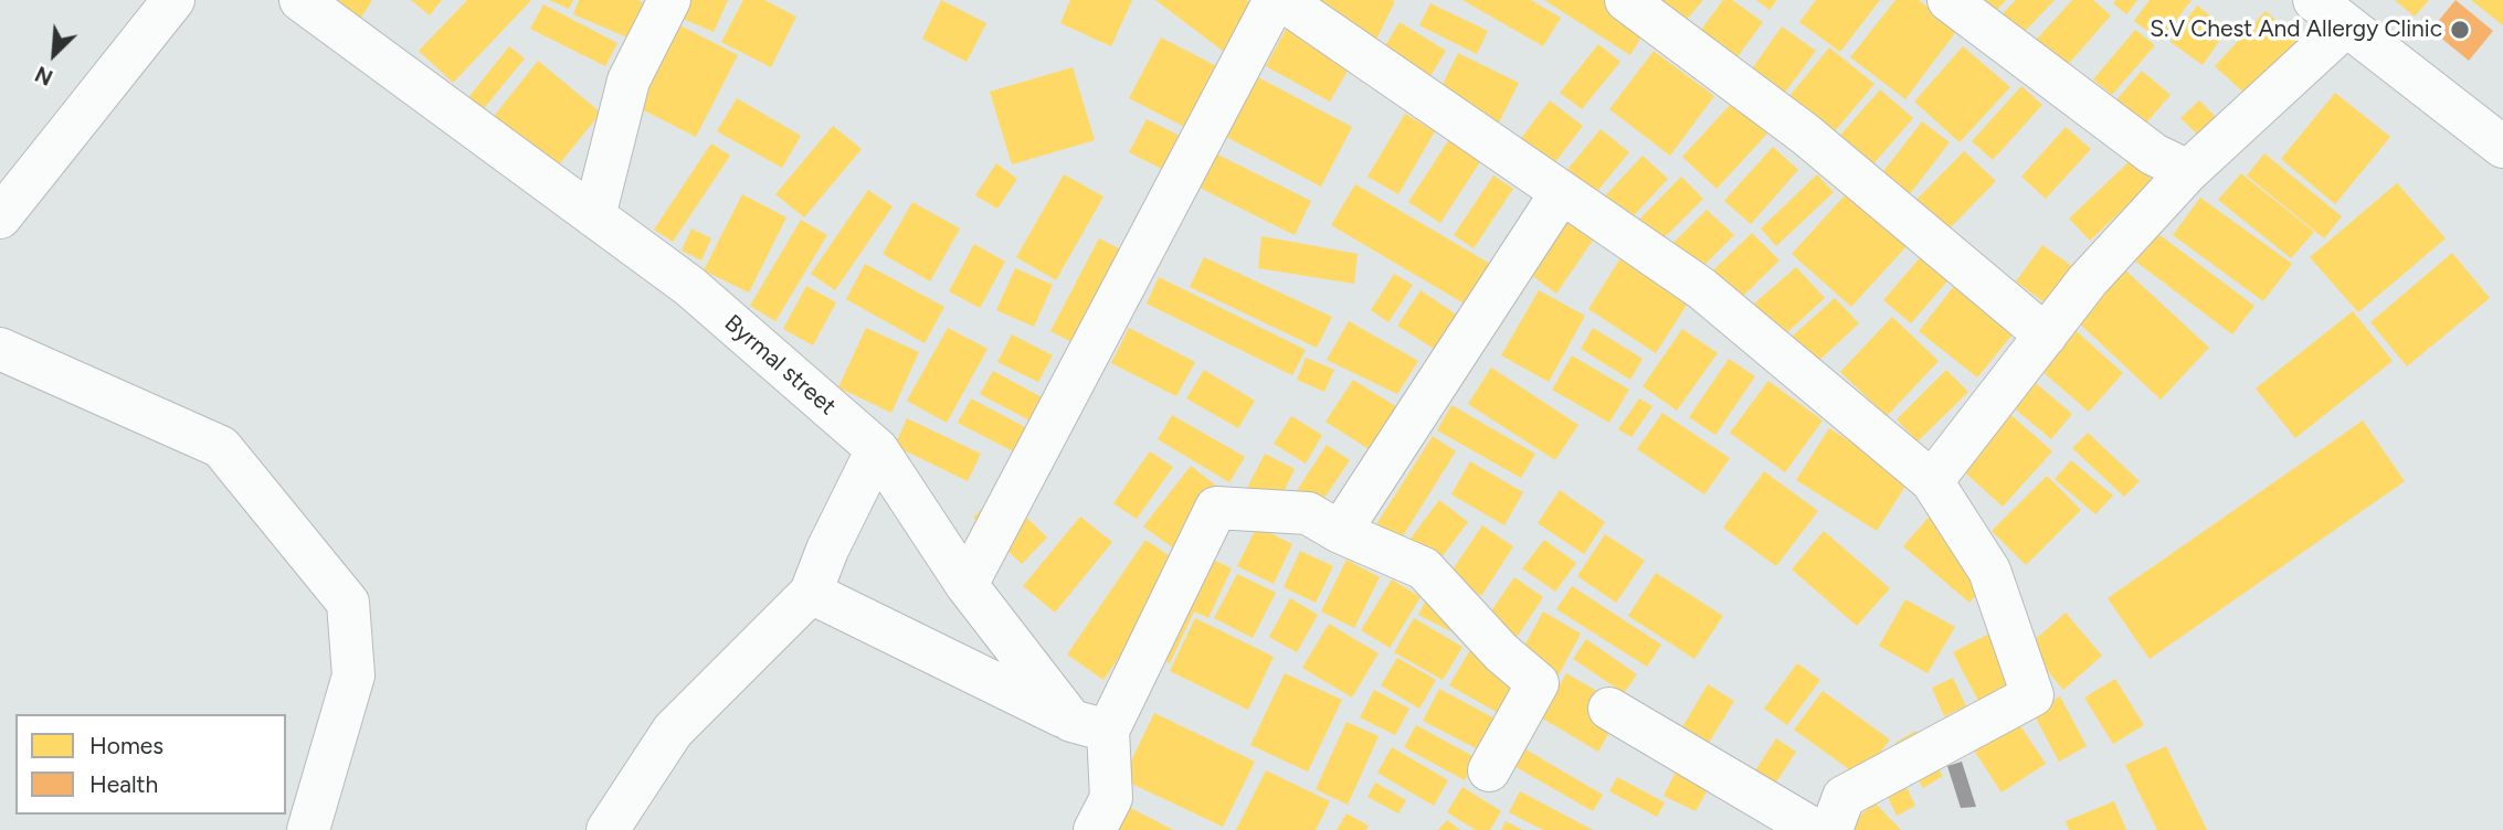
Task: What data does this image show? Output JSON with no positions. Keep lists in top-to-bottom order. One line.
{"streets":{"street":["Byrmal street"]},"places":["S.V Chest And Allergy Clinic"],"legend":["Homes","Health"],"north":"bottom left"}
